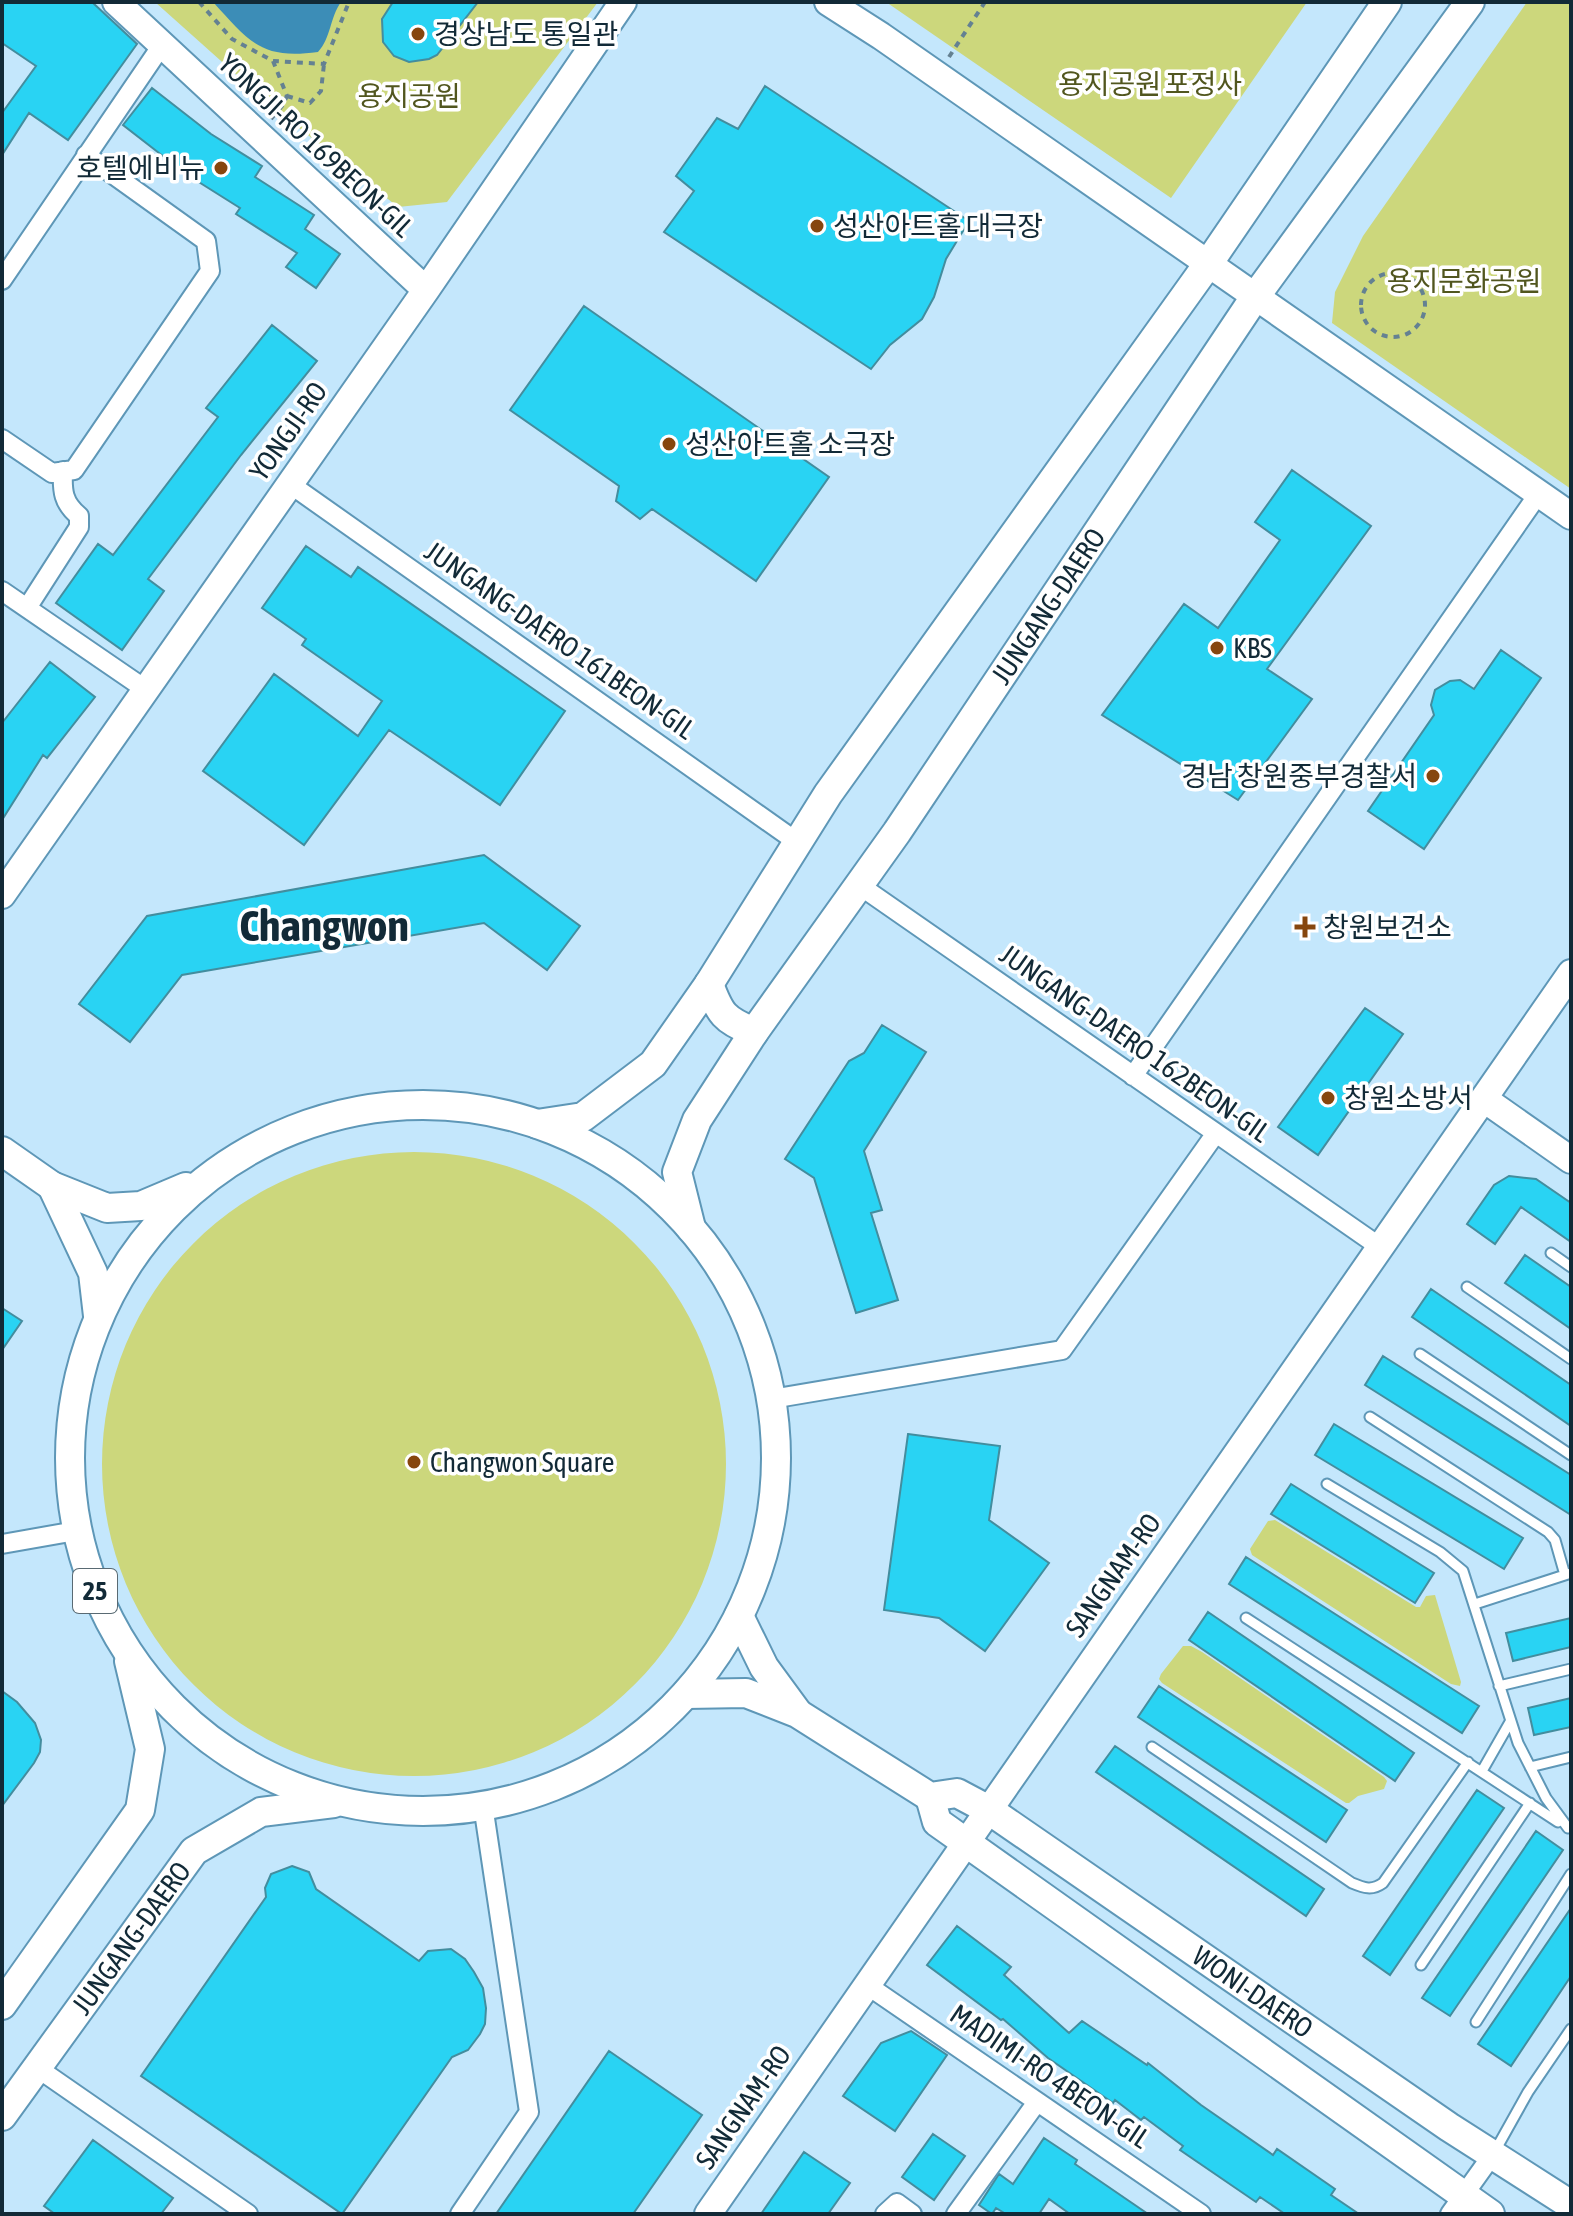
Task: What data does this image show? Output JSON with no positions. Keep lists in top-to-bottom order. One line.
{"streets":{"main road":["YONGJI-RO 169BEON-GIL","YONGJI-RO","JUNGANG-DAERO","SANGNAM-RO","25","WONI-DAERO"],"street":["JUNGANG-DAERO 161BEON-GIL","JUNGANG-DAERO 162BEON-GIL","MADIMI-RO 4BEON-GIL"]},"crossings":[["YONGJI-RO 169BEON-GIL","YONGJI-RO"],["YONGJI-RO","JUNGANG-DAERO 161BEON-GIL"],["JUNGANG-DAERO","JUNGANG-DAERO 162BEON-GIL"],["JUNGANG-DAERO","25"],["JUNGANG-DAERO 162BEON-GIL","SANGNAM-RO"],["SANGNAM-RO","WONI-DAERO"],["SANGNAM-RO","MADIMI-RO 4BEON-GIL"],["25","WONI-DAERO"]],"districts":["Changwon"],"parks":["용지공원 포정사","용지공원","용지문화공원"],"places":{"other":["경상남도 통일관","호텔에비뉴","성산아트홀 대극장","성산아트홀 소극장","KBS","경남 창원중부경찰서","창원소방서","Changwon Square"],"health":["창원보건소"]}}
